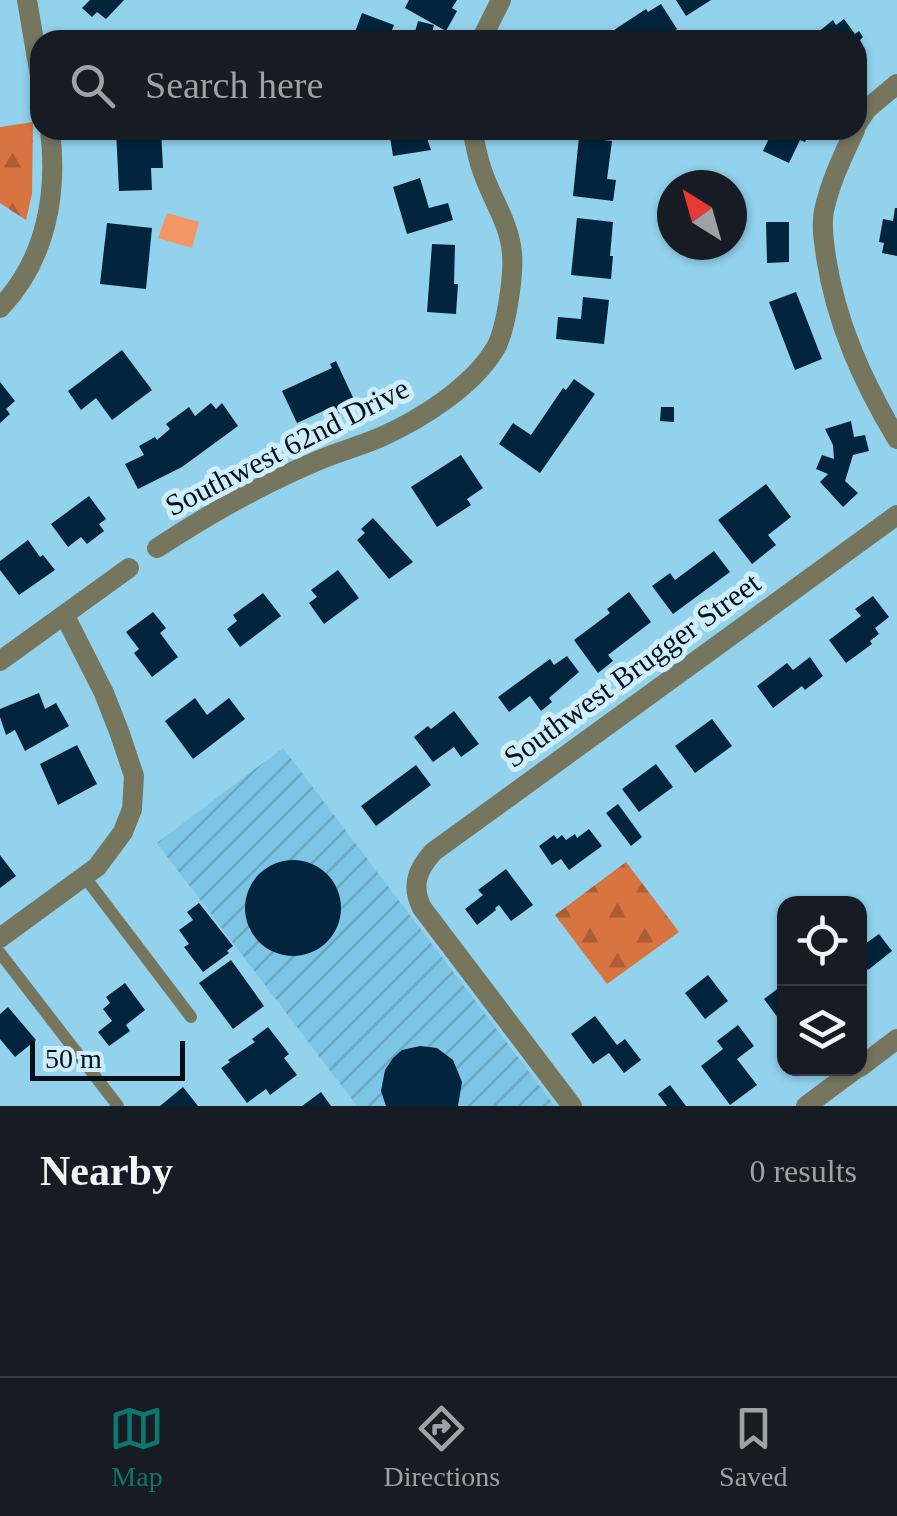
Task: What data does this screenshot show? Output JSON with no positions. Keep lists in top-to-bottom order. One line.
{"streets":{"street":["Southwest 62nd Drive","Southwest Brugger Street"]},"scale_bar":"50 m","north":"top left","page":{"search":"Search here","scale":"50 m","heading":["Nearby","0 results"],"nav":["Map","Directions","Saved"]}}
